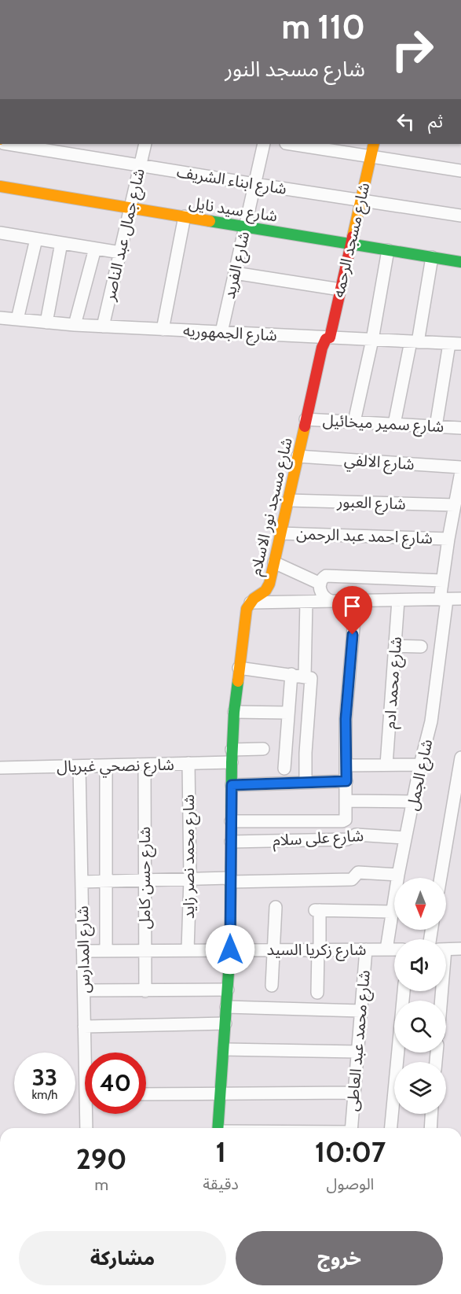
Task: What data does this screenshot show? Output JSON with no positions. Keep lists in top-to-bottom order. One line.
{"streets":{"street":["شارع ابناء الشريف","شارع سيد نايل","شارع جمال عبد الناصر","شارع مسجد الرحمه","شارع الفريد","شارع الجمهوريه","شارع سمير ميخائيل","شارع الالفي","شارع العبور","شارع مسجد نور الاسلام","شارع احمد عبد الرحمن","شارع محمد ادم","شارع نصحي غبريال","شارع الجمل","شارع على سلام","شارع محمد نصر زايد","شارع حسن كامل","شارع المدارس","شارع زكريا السيد","شارع محمد عبد العاطى"]},"crossings":[["شارع ابناء الشريف","شارع جمال عبد الناصر"],["شارع ابناء الشريف","شارع مسجد الرحمه"],["شارع ابناء الشريف","شارع الفريد"],["شارع سيد نايل","شارع جمال عبد الناصر"],["شارع سيد نايل","شارع مسجد الرحمه"],["شارع سيد نايل","شارع الفريد"],["شارع جمال عبد الناصر","شارع الجمهوريه"],["شارع مسجد الرحمه","شارع الجمهوريه"],["شارع مسجد الرحمه","شارع مسجد نور الاسلام"],["شارع الفريد","شارع الجمهوريه"],["شارع الجمهوريه","شارع مسجد نور الاسلام"],["شارع سمير ميخائيل","شارع مسجد نور الاسلام"],["شارع الالفي","شارع مسجد نور الاسلام"],["شارع العبور","شارع مسجد نور الاسلام"],["شارع العبور","شارع الجمل"],["شارع مسجد نور الاسلام","شارع احمد عبد الرحمن"],["شارع احمد عبد الرحمن","شارع الجمل"],["شارع نصحي غبريال","شارع محمد نصر زايد"],["شارع نصحي غبريال","شارع حسن كامل"],["شارع نصحي غبريال","شارع المدارس"],["شارع الجمل","شارع على سلام"],["شارع الجمل","شارع زكريا السيد"],["شارع محمد نصر زايد","شارع زكريا السيد"],["شارع حسن كامل","شارع زكريا السيد"],["شارع المدارس","شارع زكريا السيد"],["شارع زكريا السيد","شارع محمد عبد العاطى"]],"north":"bottom","page":{"turn":["110 m","شارع مسجد النور"],"then":"ثم","speed":"33 km/h","limit":"40","eta":["10:07","الوصول","1","دقيقة","290","m"],"buttons":["خروج","مشاركة"]}}
